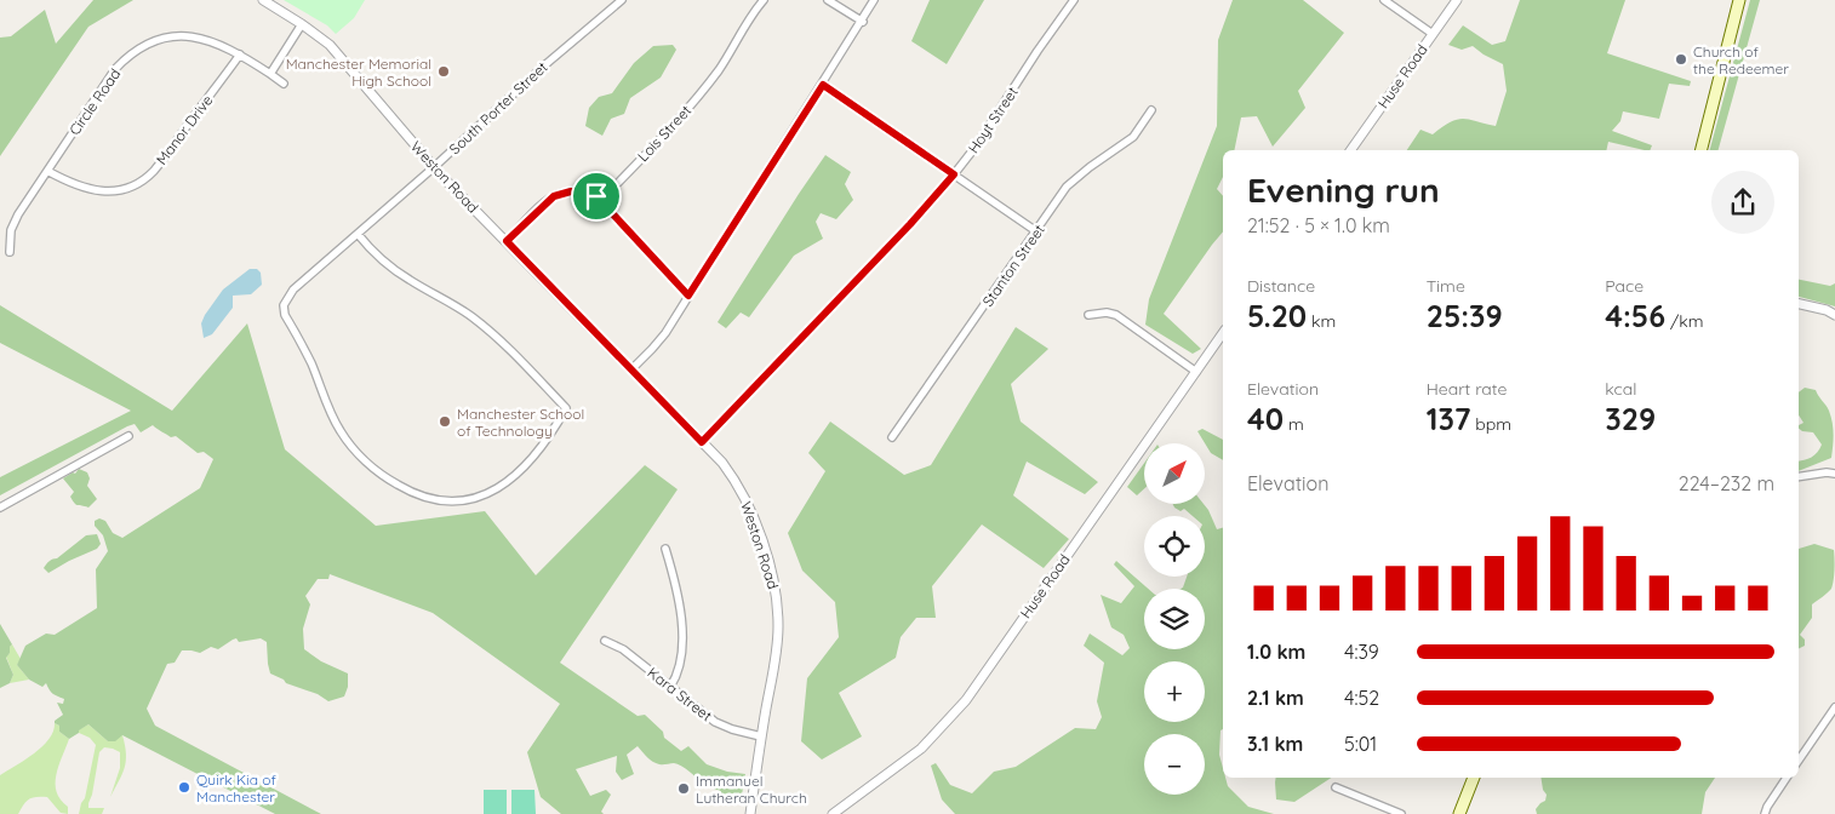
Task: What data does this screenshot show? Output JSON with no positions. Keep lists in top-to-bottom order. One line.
{"streets":{"street":["Huse Road","Circle Road","South Porter Street","Hoyt Street","Manor Drive","Lois Street","Weston Road","Stanton Street","Kara Street"]},"crossings":[["Circle Road","Manor Drive"],["South Porter Street","Weston Road"],["Hoyt Street","Weston Road"],["Weston Road","Kara Street"]],"places":["Church of the Redeemer","Manchester Memorial High School","Manchester School of Technology","Quirk Kia of Manchester","Immanuel Lutheran Church"],"north":"top right","page":{"heading":["Evening run","21:52 · 5 × 1.0 km"],"stats":[["Distance","5.20 km"],["Time","25:39"],["Pace","4:56 /km"],["Elevation","40 m"],["Heart rate","137 bpm"],["kcal","329"]],"map_buttons":["+","−"],"chart":["Elevation","224–232 m"],"list":[{"name":"1.0 km","note":"4:39"},{"name":"2.1 km","note":"4:52"},{"name":"3.1 km","note":"5:01"}]}}
